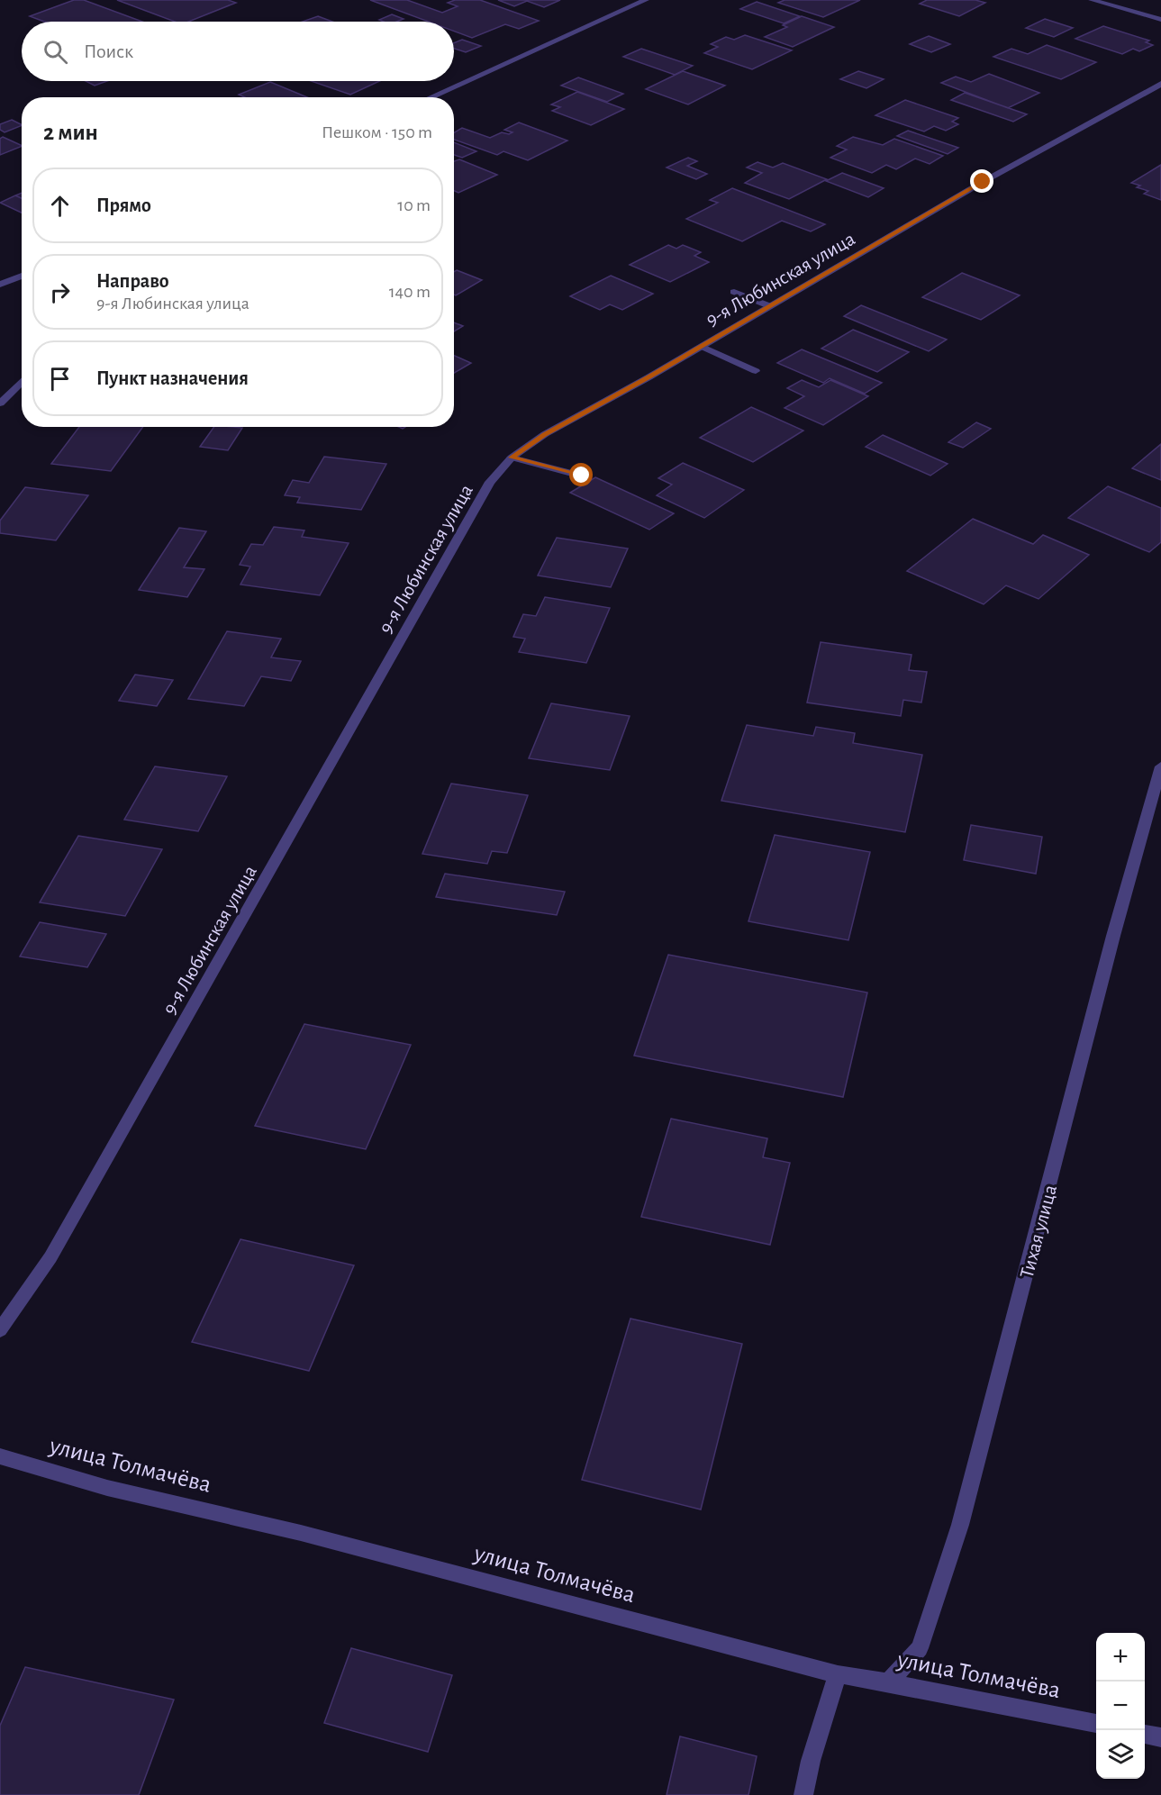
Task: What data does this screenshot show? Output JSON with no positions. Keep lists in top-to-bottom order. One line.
{"streets":{"street":["9-я Любинская улица","Тихая улица","улица Толмачёва"]},"crossings":[["Тихая улица","улица Толмачёва"]],"page":{"search":"Поиск","heading":["2 мин","Пешком · 150 m"],"list":[["Прямо","10 m"],["Направо","9-я Любинская улица","140 m"],"Пункт назначения"],"map_buttons":["+","−"]}}
